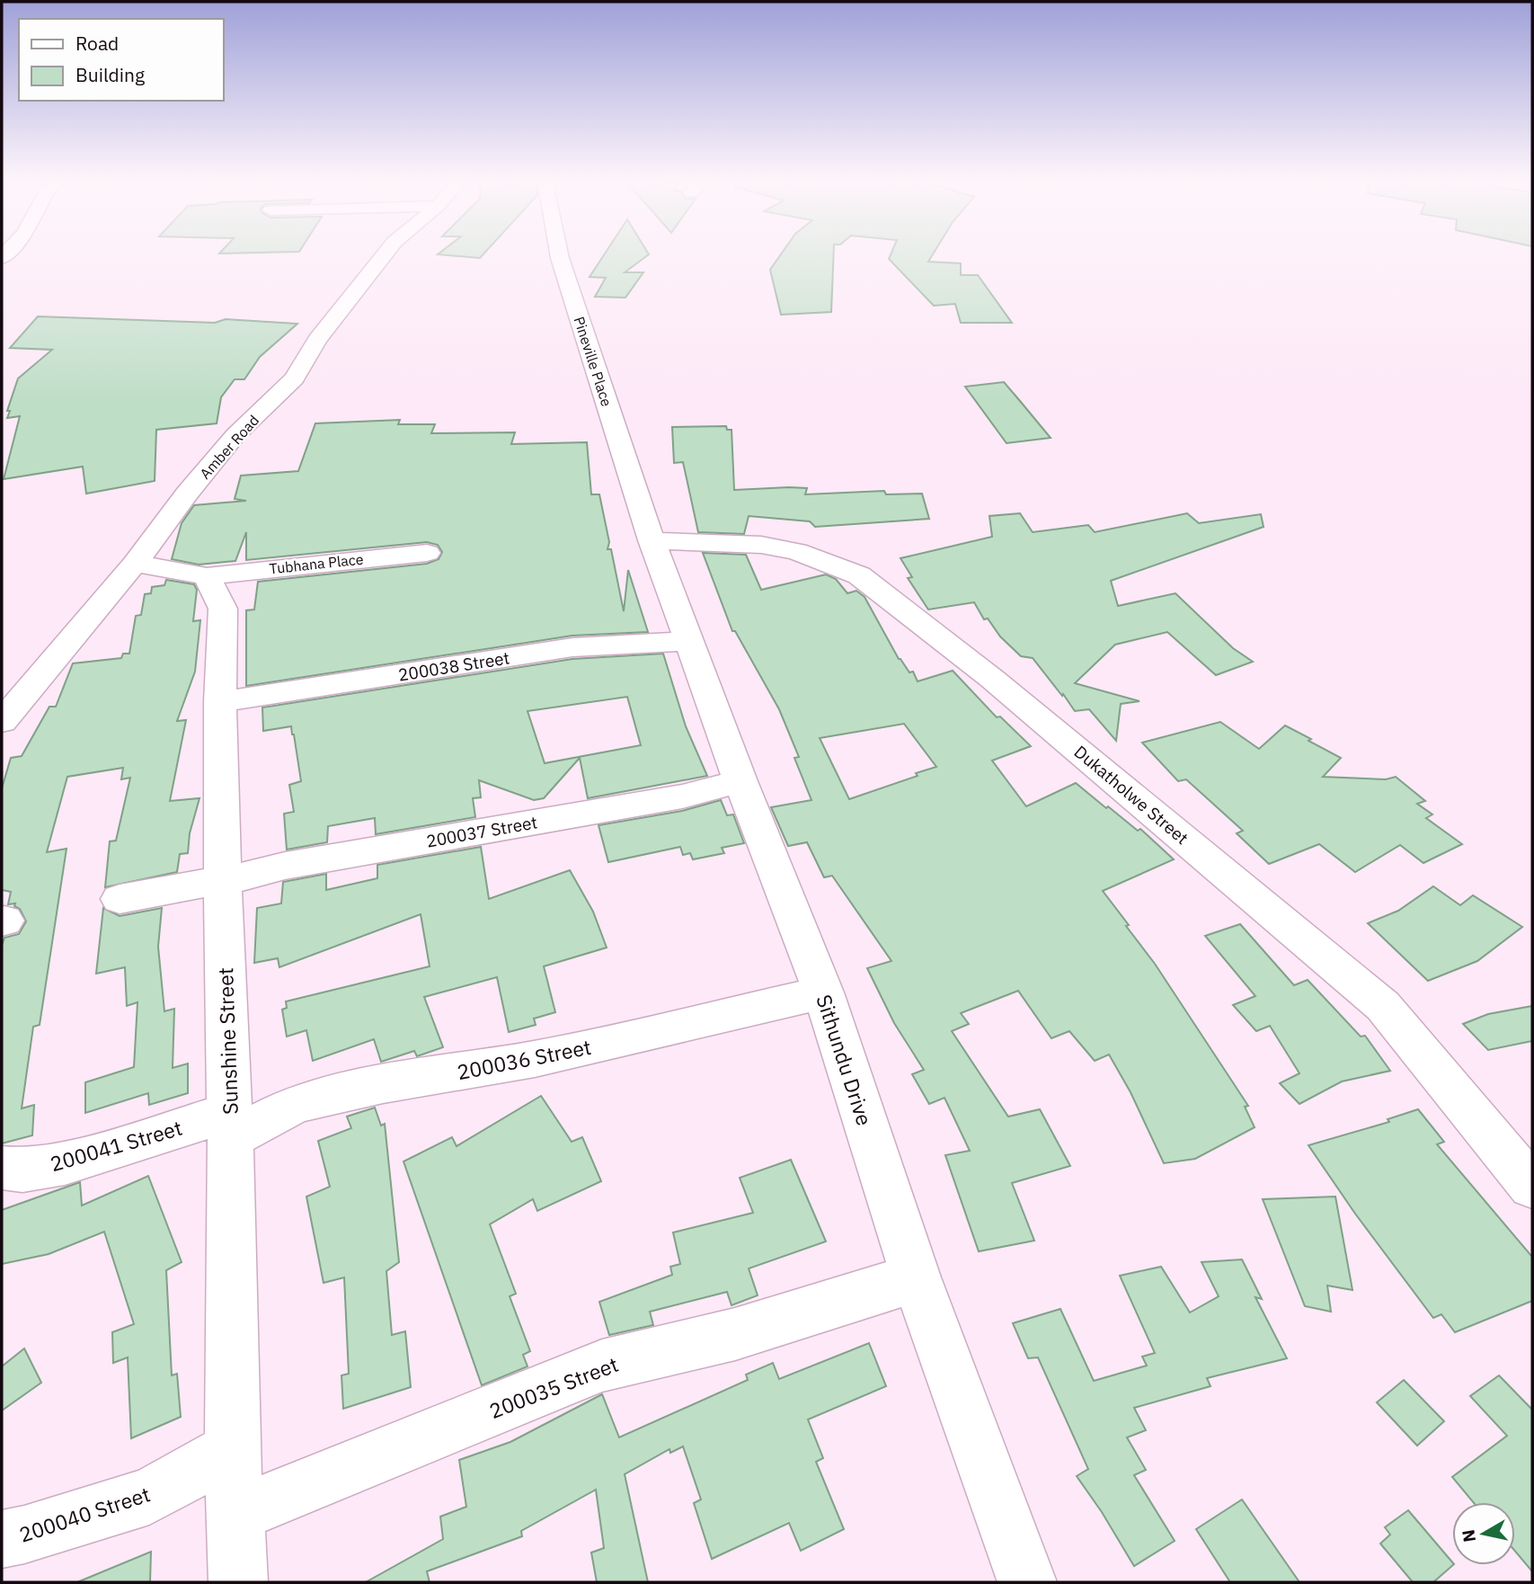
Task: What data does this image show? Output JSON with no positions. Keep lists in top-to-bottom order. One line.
{"streets":{"street":["Pineville Place","Amber Road","Tubhana Place","200038 Street","Dukatholwe Street","200037 Street","Sunshine Street","200036 Street","Sithundu Drive","200041 Street","200035 Street","200040 Street"]},"crossings":[["Pineville Place","Dukatholwe Street"],["Pineville Place","Sithundu Drive"],["Tubhana Place","Sunshine Street"],["200038 Street","Sunshine Street"],["200038 Street","Sithundu Drive"],["Dukatholwe Street","Sithundu Drive"],["200037 Street","Sunshine Street"],["200037 Street","Sithundu Drive"],["Sunshine Street","200036 Street"],["Sunshine Street","200041 Street"],["Sunshine Street","200035 Street"],["Sunshine Street","200040 Street"],["200036 Street","Sithundu Drive"],["200036 Street","200041 Street"],["Sithundu Drive","200035 Street"]],"legend":["Road","Building"],"north":"left"}
